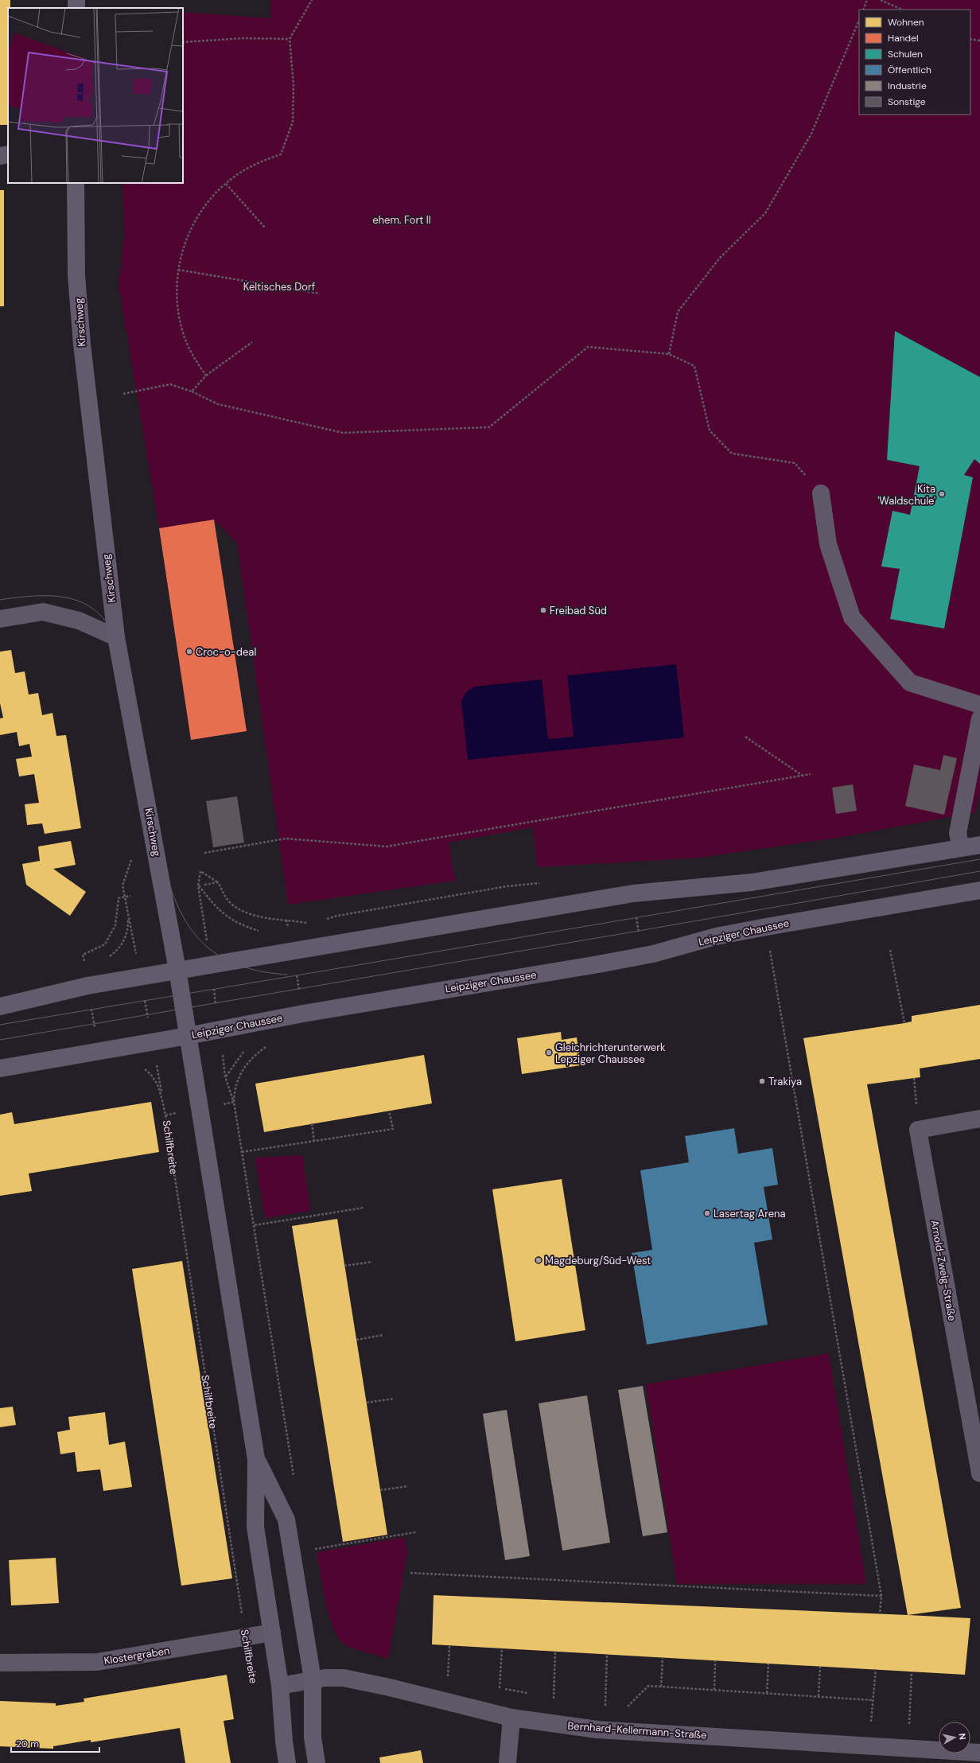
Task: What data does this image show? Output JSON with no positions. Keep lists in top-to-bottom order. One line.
{"streets":{"main road":["Kirschweg","Leipziger Chaussee"],"street":["Arnold-Zweig-Straße","Klostergraben","Bernhard-Kellermann-Straße"],"path":["Schilfbreite"]},"crossings":[["Schilfbreite","Klostergraben"]],"parks":["ehem. Fort II","Keltisches Dorf"],"places":["Kita 'Waldschule'","Freibad Süd","Croc-o-deal","Gleichrichterunterwerk Lepziger Chaussee","Trakiya","Lasertag Arena","Magdeburg/Süd-West"],"legend":["Wohnen","Handel","Schulen","Öffentlich","Industrie","Sonstige"],"scale_bar":"20 m","north":"right"}
